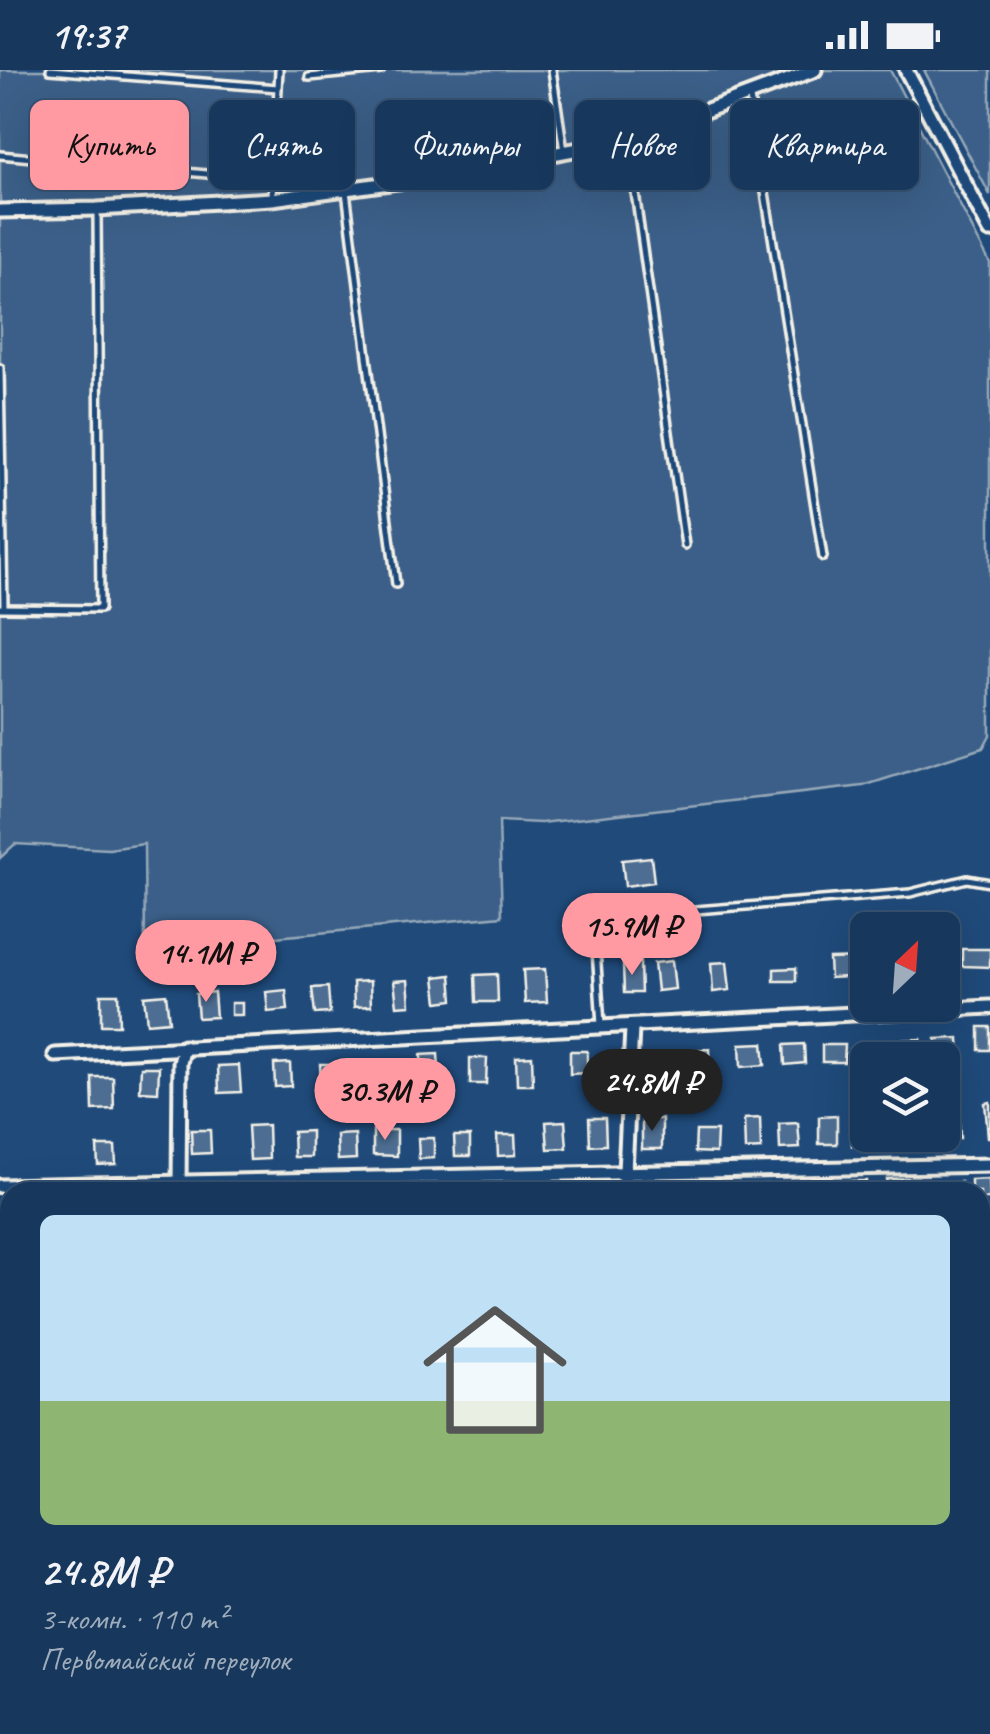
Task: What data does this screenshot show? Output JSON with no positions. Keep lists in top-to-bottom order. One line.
{"north":"top right","page":{"status":"19:37","chip":["Купить","Снять","Фильтры","Новое","Квартира"],"price":["15.9M ₽","14.1M ₽","24.8M ₽","30.3M ₽"],"list":[{"name":"24.8M ₽","note":"3-комн. · 110 m² · Первомайский переулок"}]}}
